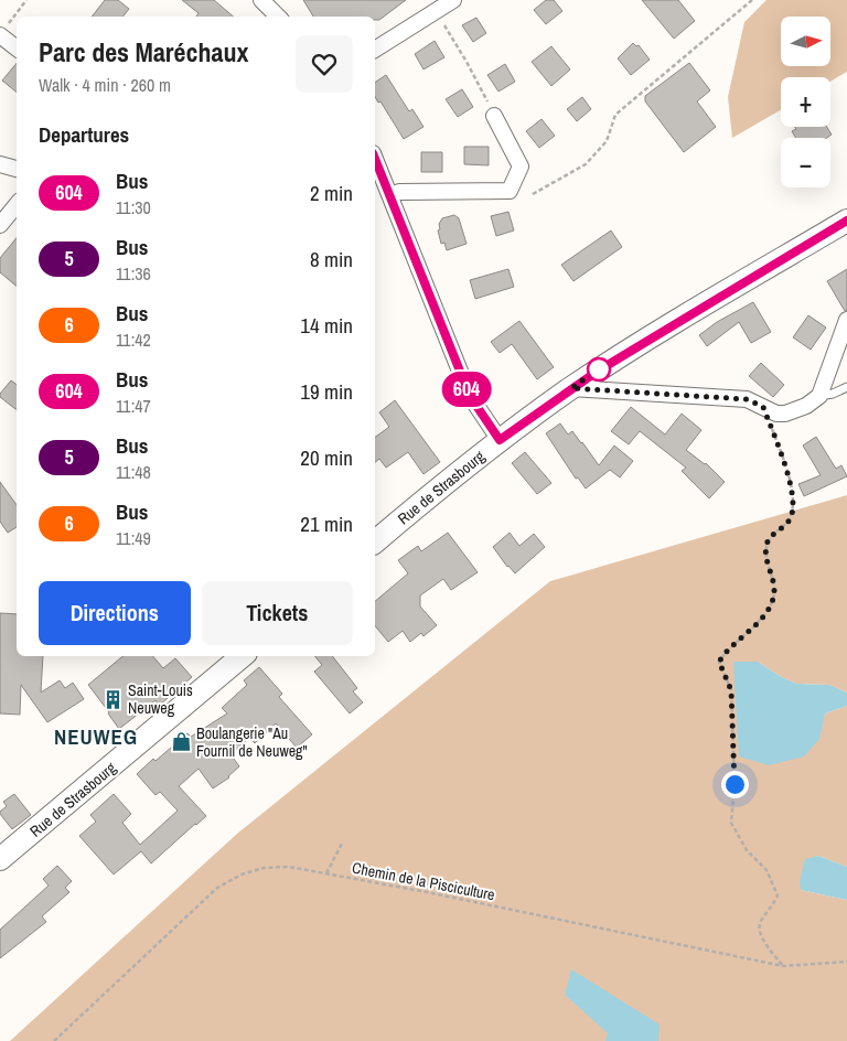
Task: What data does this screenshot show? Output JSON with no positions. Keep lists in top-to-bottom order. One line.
{"streets":{"main road":["Rue de Strasbourg"],"path":["Chemin de la Pisciculture"]},"districts":["NEUWEG"],"places":{"building":["Saint-Louis Neuweg"],"shop":["Boulangerie \"Au Fournil de Neuweg\""]},"lines":["bus line 604"],"north":"right","page":{"on_map":"604","map_buttons":["+","−"],"heading":[["Parc des Maréchaux","Walk · 4 min · 260 m"],"Departures"],"list":[{"mark":"604","name":"Bus","note":"11:30","value":"2 min"},{"mark":"5","name":"Bus","note":"11:36","value":"8 min"},{"mark":"6","name":"Bus","note":"11:42","value":"14 min"},{"mark":"604","name":"Bus","note":"11:47","value":"19 min"},{"mark":"5","name":"Bus","note":"11:48","value":"20 min"},{"mark":"6","name":"Bus","note":"11:49","value":"21 min"}],"buttons":["Directions","Tickets"]}}
